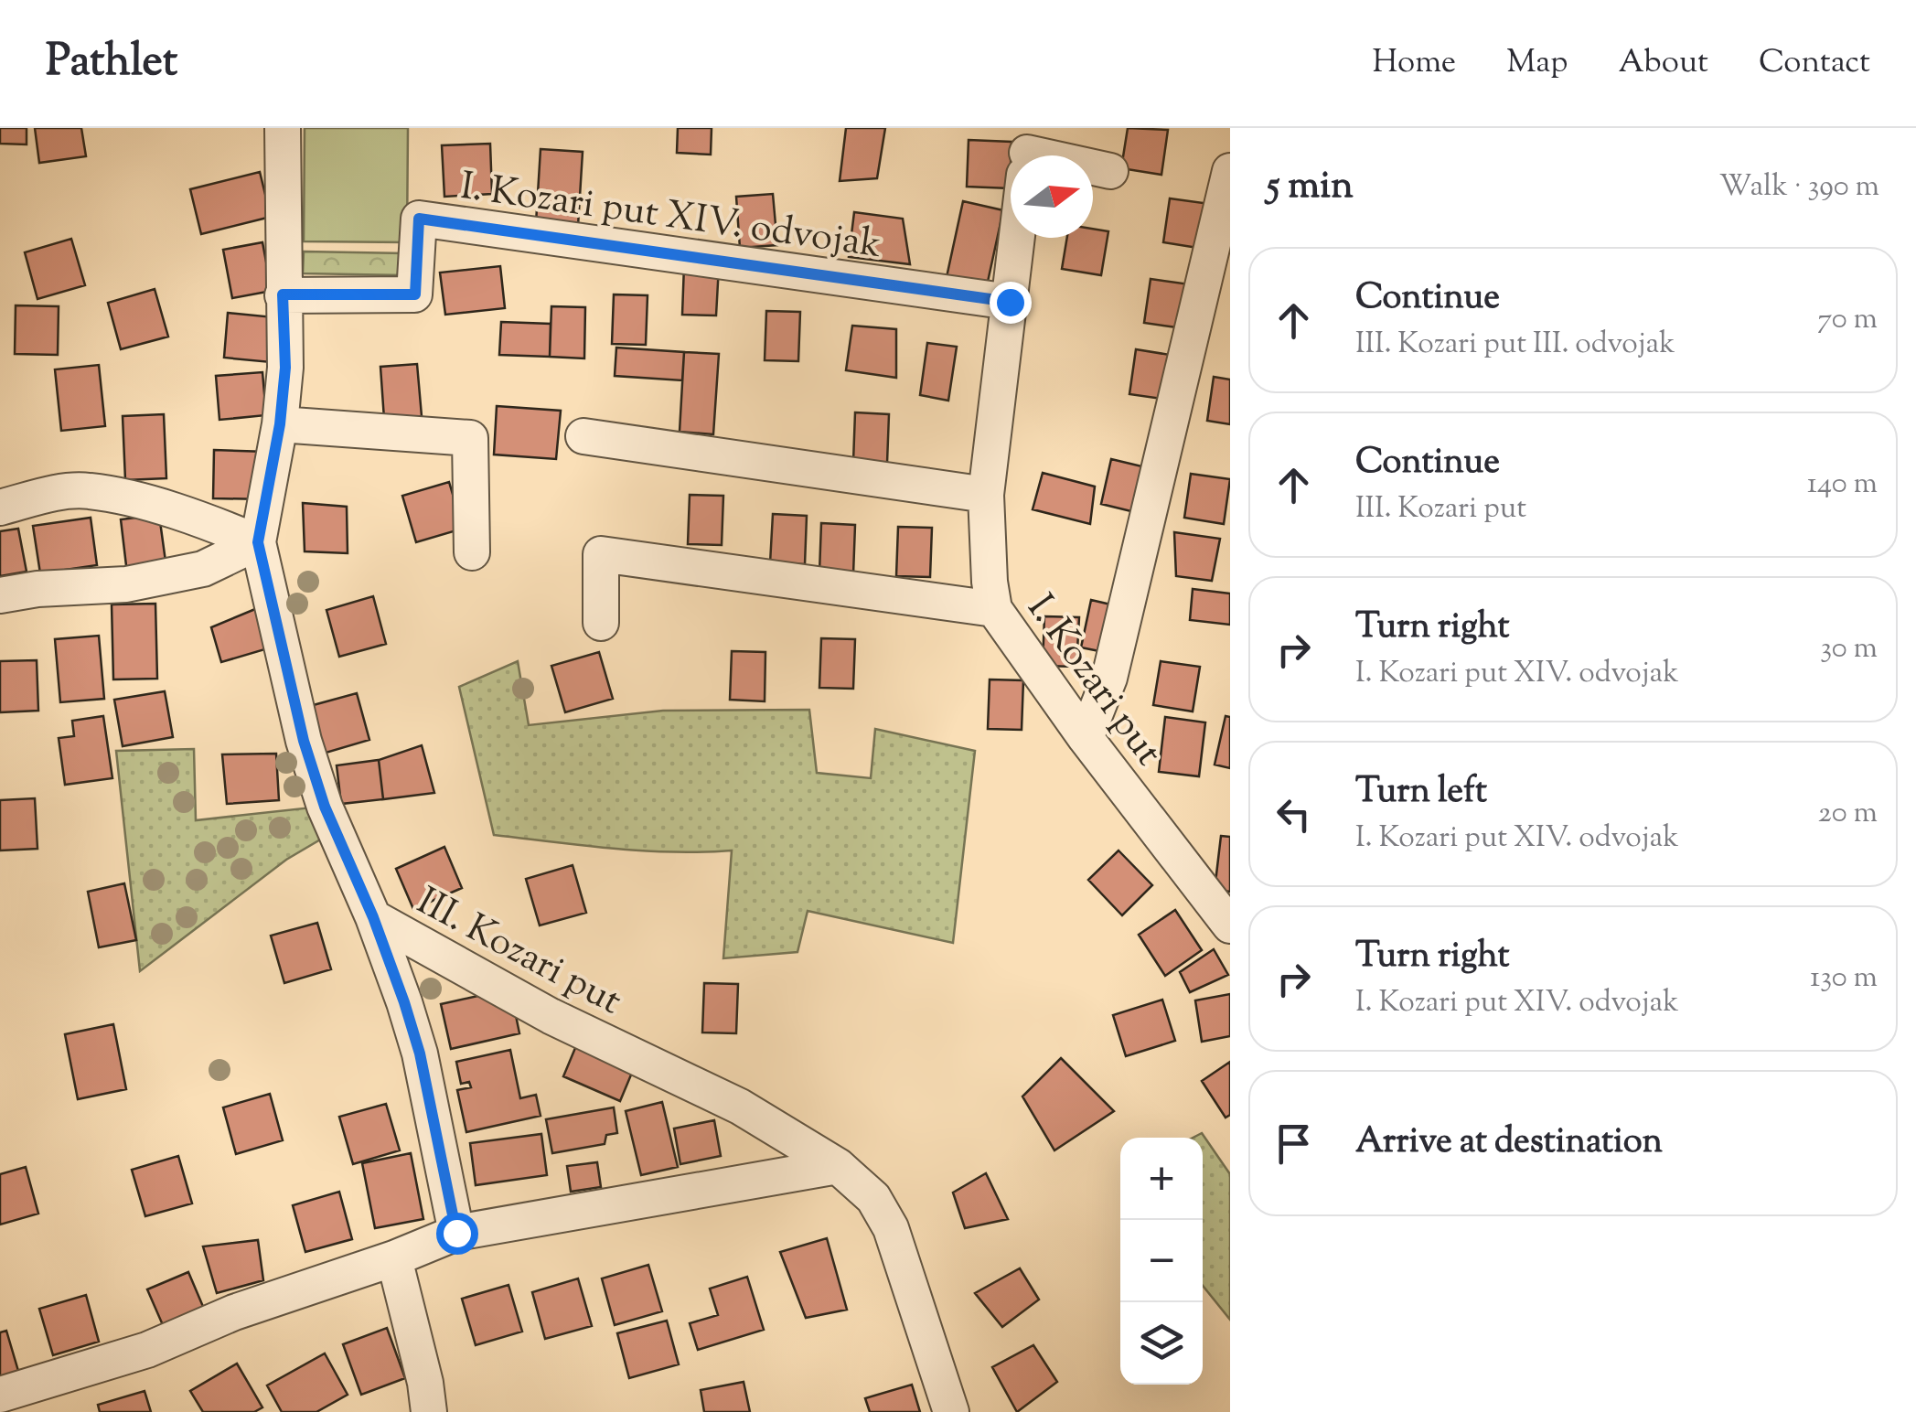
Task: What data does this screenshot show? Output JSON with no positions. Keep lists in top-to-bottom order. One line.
{"streets":{"street":["I. Kozari put XIV. odvojak","I. Kozari put","III. Kozari put"]},"crossings":[["I. Kozari put XIV. odvojak","I. Kozari put"],["I. Kozari put XIV. odvojak","III. Kozari put"]],"north":"right","page":{"header":"Pathlet","nav":["Home","Map","About","Contact"],"heading":["5 min","Walk · 390 m"],"list":[["Continue","III. Kozari put III. odvojak","70 m"],["Continue","III. Kozari put","140 m"],["Turn right","I. Kozari put XIV. odvojak","30 m"],["Turn left","I. Kozari put XIV. odvojak","20 m"],["Turn right","I. Kozari put XIV. odvojak","130 m"],"Arrive at destination"],"map_buttons":["+","−"]}}
